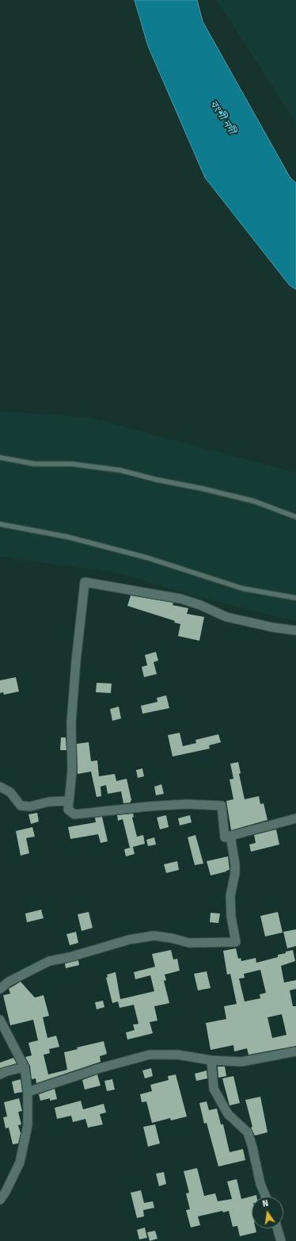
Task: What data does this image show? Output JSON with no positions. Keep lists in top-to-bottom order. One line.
{"water":["বংশী নদী"],"north":"top"}
